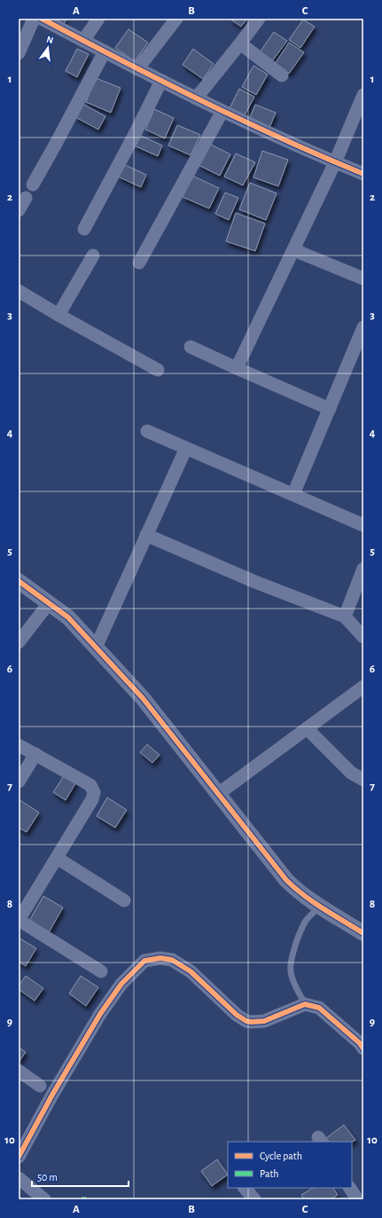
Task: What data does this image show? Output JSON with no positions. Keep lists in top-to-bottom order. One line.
{"legend":["Cycle path","Path"],"scale_bar":"50 m","north":"top","grid":{"columns":["A","B","C"],"rows":["1","2","3","4","5","6","7","8","9","10"]}}
